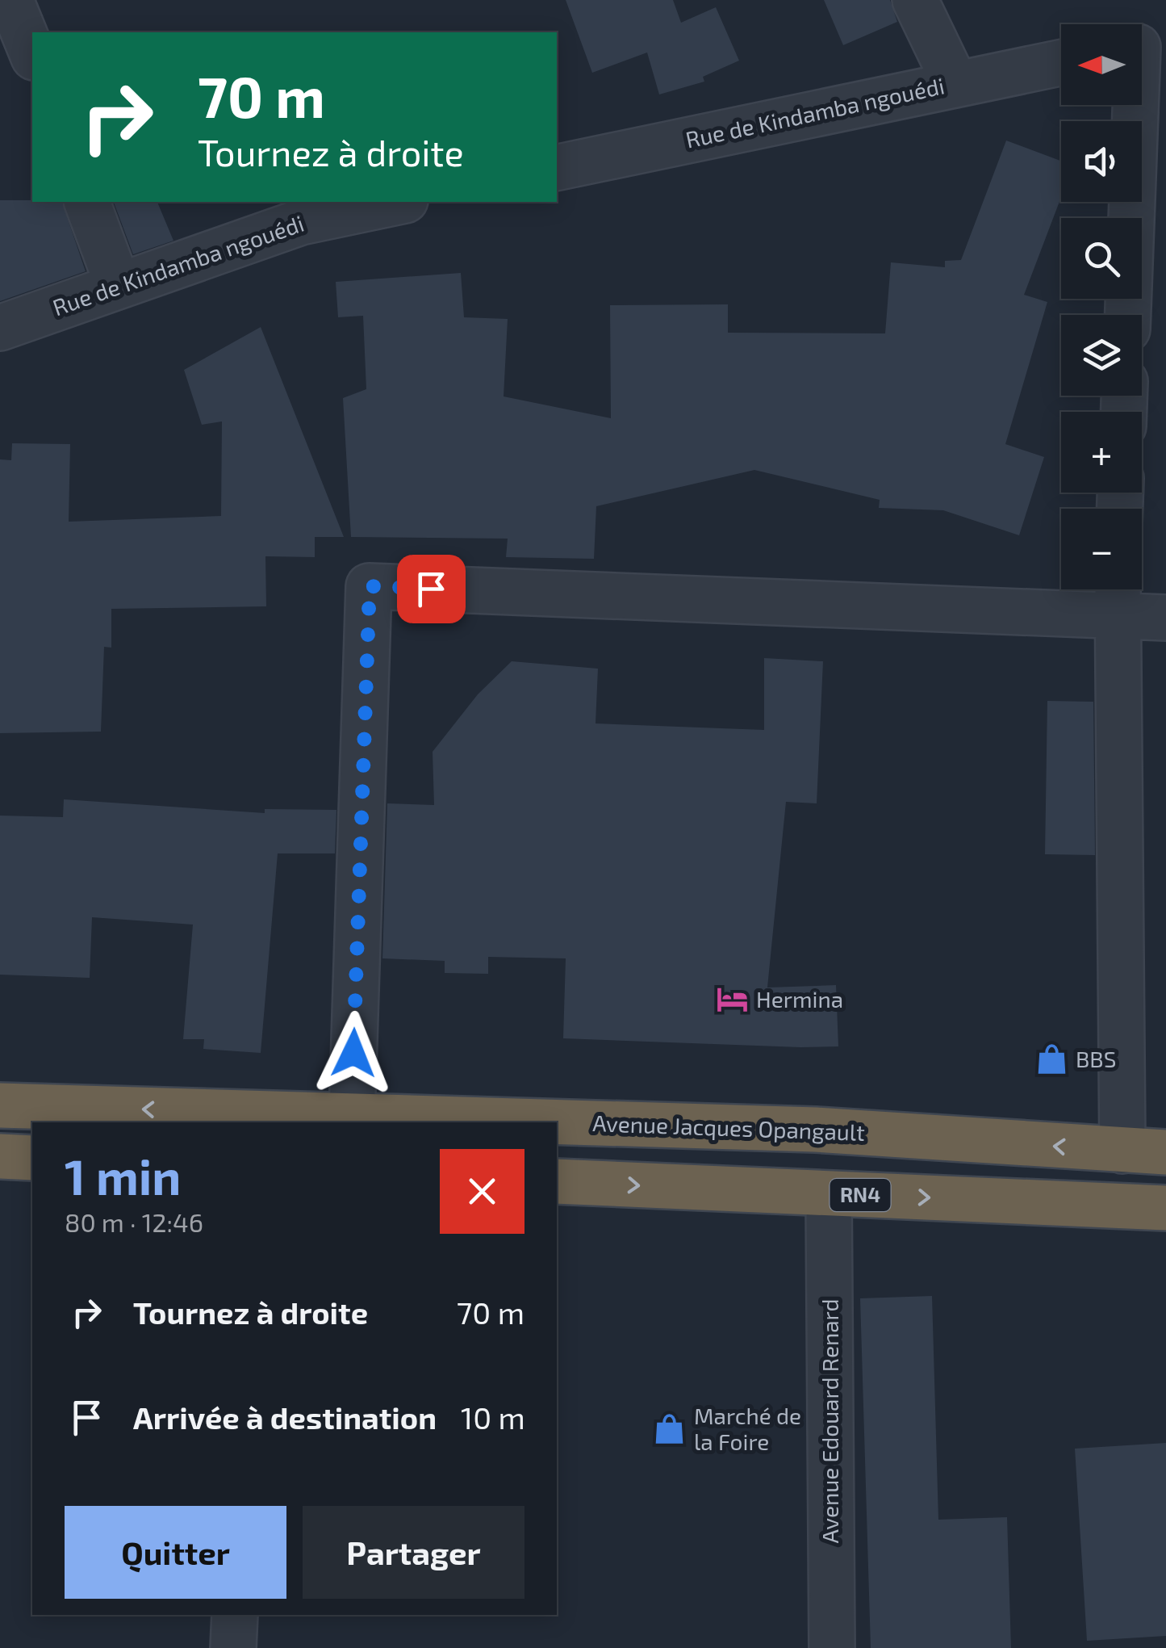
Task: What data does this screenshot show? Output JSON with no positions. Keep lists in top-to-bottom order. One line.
{"streets":{"highway":["Avenue Jacques Opangault","RN4"],"street":["Rue de Kindamba ngouédi","Avenue Edouard Renard"]},"crossings":[["RN4","Avenue Edouard Renard"]],"places":{"hotel":["Hermina"],"shop":["BBS","Marché de la Foire"]},"north":"left","page":{"map_buttons":["+","−"],"turn":["70 m","Tournez à droite"],"heading":["1 min","80 m · 12:46"],"list":[{"name":"Tournez à droite","value":"70 m"},{"name":"Arrivée à destination","value":"10 m"}],"buttons":["Quitter","Partager"]}}
